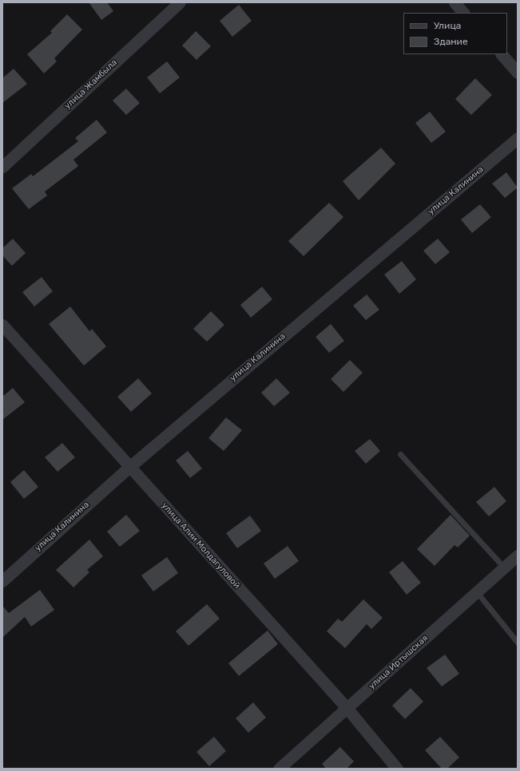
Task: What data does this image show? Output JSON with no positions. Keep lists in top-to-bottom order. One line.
{"streets":{"street":["улица Жамбыла","улица Калинина","улица Алии Молдагуловой","улица Иртышская"]},"crossings":[["улица Калинина","улица Алии Молдагуловой"],["улица Алии Молдагуловой","улица Иртышская"]],"legend":["Улица","Здание"]}
